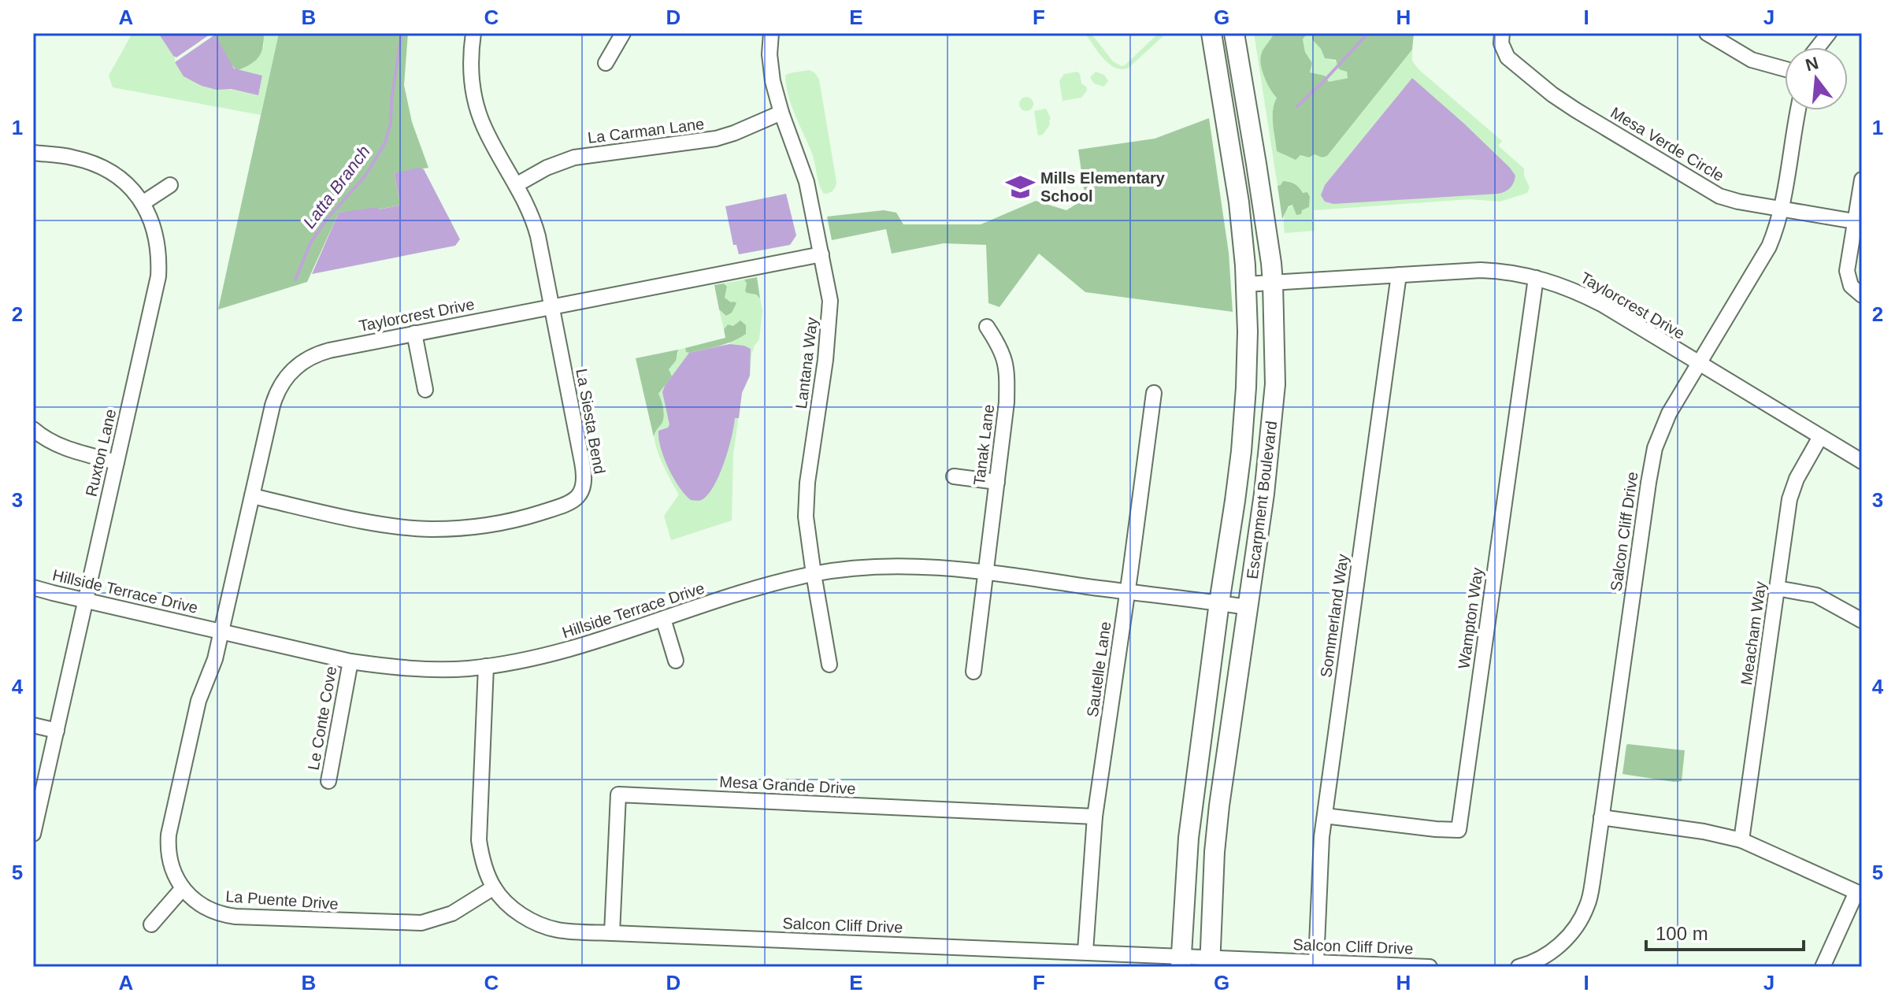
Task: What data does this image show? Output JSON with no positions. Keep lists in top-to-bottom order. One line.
{"streets":{"main road":["Escarpment Boulevard"],"street":["La Carman Lane","Mesa Verde Circle","Taylorcrest Drive","Lantana Way","La Siesta Bend","Tanak Lane","Ruxton Lane","Salcon Cliff Drive","Hillside Terrace Drive","Sommerland Way","Wampton Way","Meacham Way","Sautelle Lane","Le Conte Cove","Mesa Grande Drive","La Puente Drive"]},"crossings":[["La Carman Lane","Lantana Way"],["La Carman Lane","La Siesta Bend"],["Mesa Verde Circle","Salcon Cliff Drive"],["Taylorcrest Drive","Lantana Way"],["Taylorcrest Drive","La Siesta Bend"],["Taylorcrest Drive","Escarpment Boulevard"],["Taylorcrest Drive","Salcon Cliff Drive"],["Taylorcrest Drive","Hillside Terrace Drive"],["Taylorcrest Drive","Sommerland Way"],["Taylorcrest Drive","Wampton Way"],["Taylorcrest Drive","Meacham Way"],["Taylorcrest Drive","La Puente Drive"],["Lantana Way","Hillside Terrace Drive"],["Tanak Lane","Hillside Terrace Drive"],["Ruxton Lane","Hillside Terrace Drive"],["Escarpment Boulevard","Salcon Cliff Drive"],["Escarpment Boulevard","Hillside Terrace Drive"],["Salcon Cliff Drive","Hillside Terrace Drive"],["Salcon Cliff Drive","Sommerland Way"],["Salcon Cliff Drive","Sautelle Lane"],["Salcon Cliff Drive","Mesa Grande Drive"],["Salcon Cliff Drive","La Puente Drive"],["Hillside Terrace Drive","Sautelle Lane"],["Hillside Terrace Drive","Le Conte Cove"],["Hillside Terrace Drive","La Puente Drive"],["Sommerland Way","Wampton Way"],["Sautelle Lane","Mesa Grande Drive"]],"water":["Latta Branch"],"places":{"school or university":["Mills Elementary School"]},"scale_bar":"100 m","north":"top","grid":{"columns":["A","B","C","D","E","F","G","H","I","J"],"rows":["1","2","3","4","5"]}}
